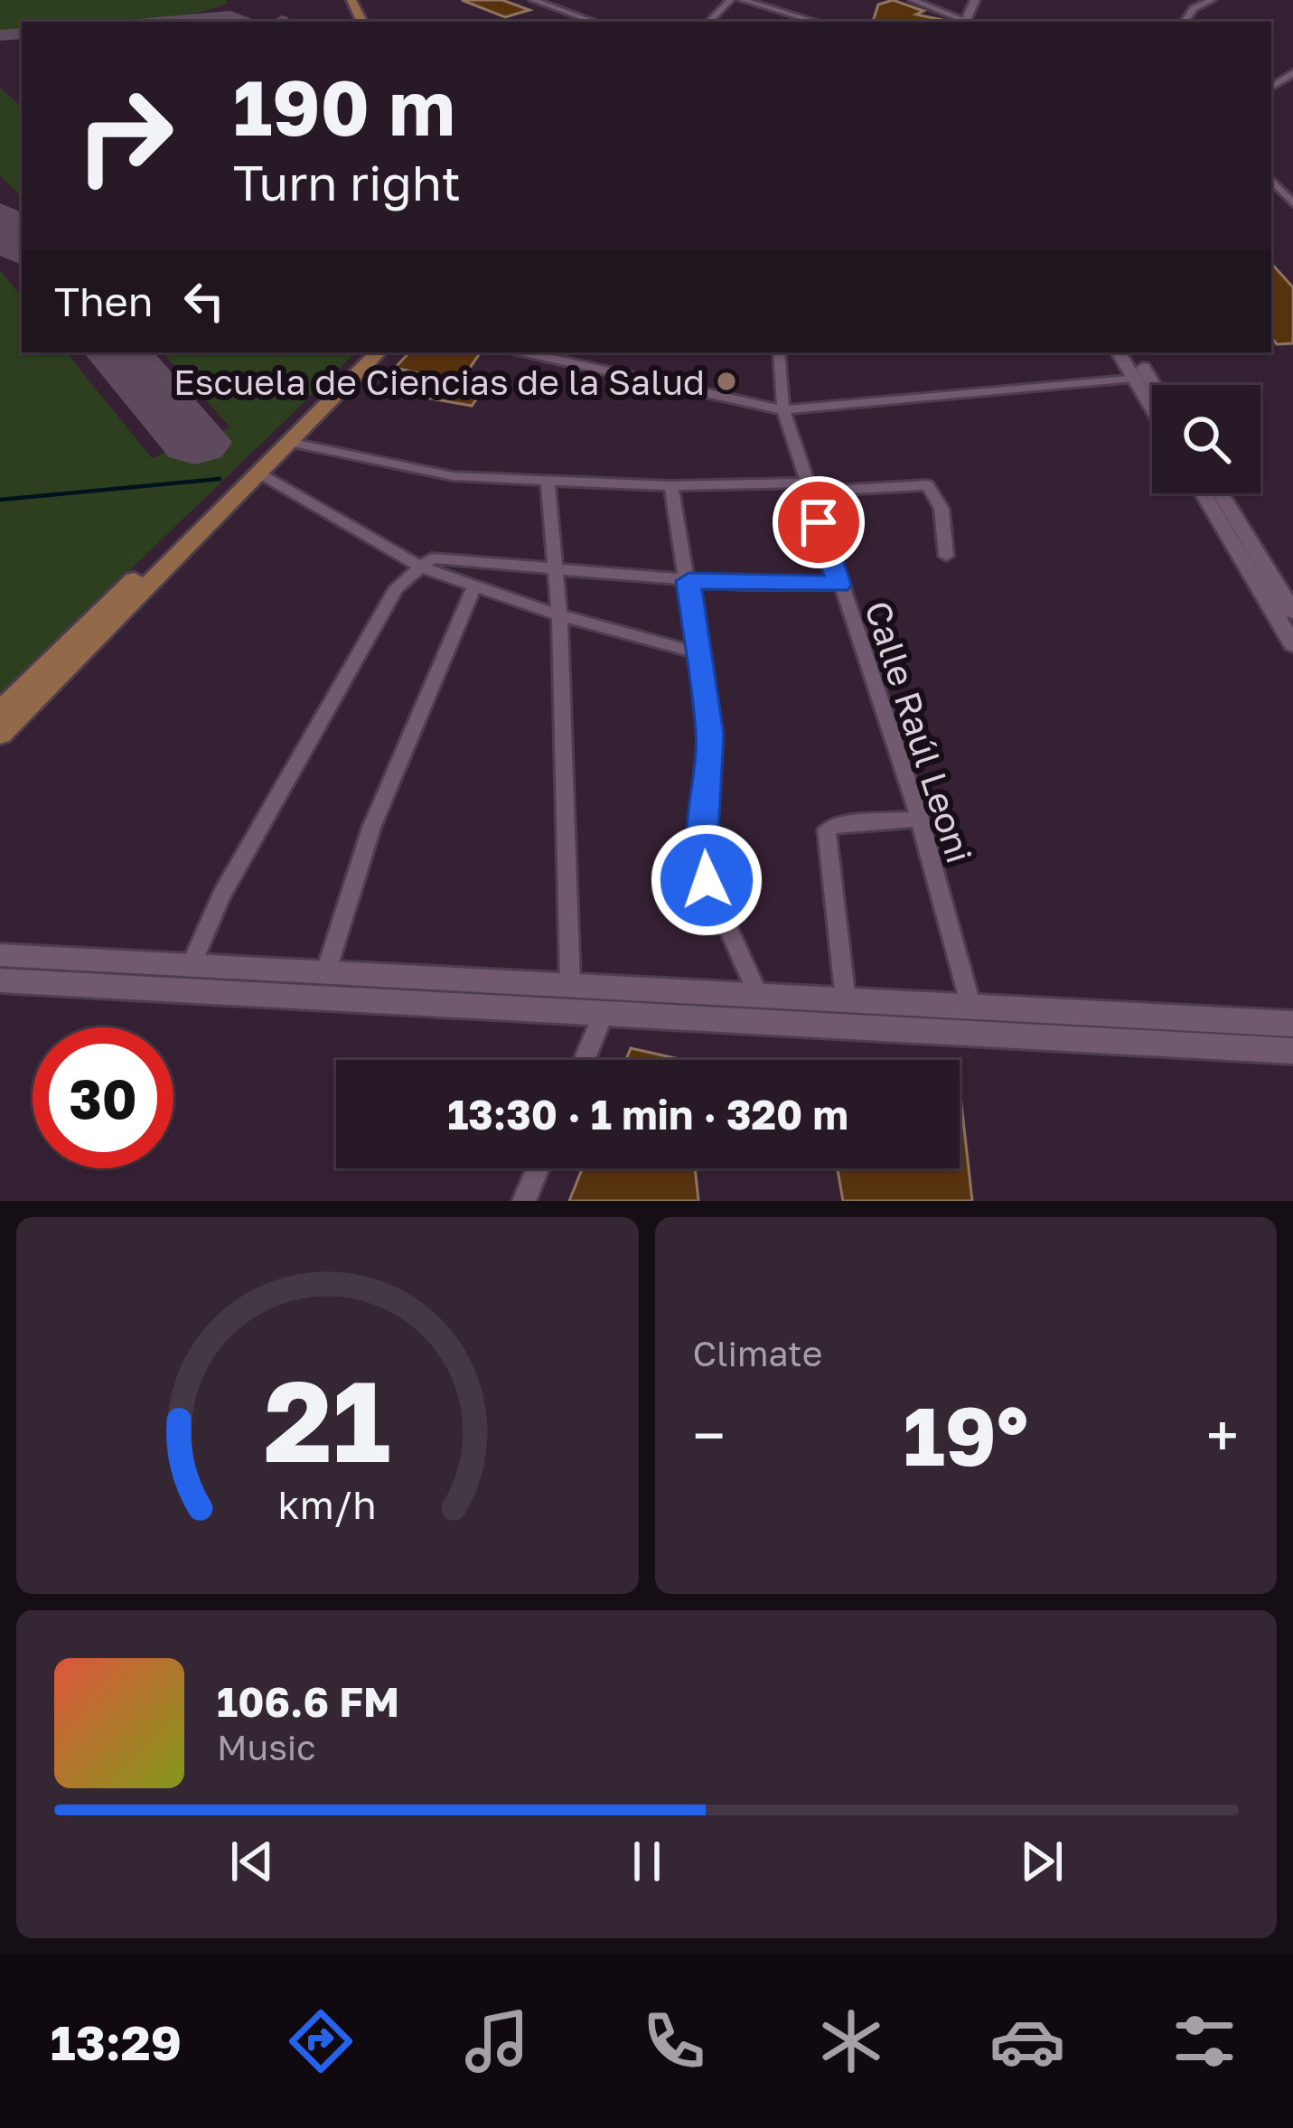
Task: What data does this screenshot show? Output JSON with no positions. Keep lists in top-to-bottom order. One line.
{"streets":{"street":["Calle Raúl Leoni"]},"places":["Escuela de Ciencias de la Salud"],"page":{"turn":["190 m","Turn right"],"then":"Then","limit":"30","trip":"13:30 · 1 min · 320 m","tile":"Climate","heat":["−","19°","+"],"song":["106.6 FM","Music"],"tabs":"13:29","gauge":["21","km/h"]}}
